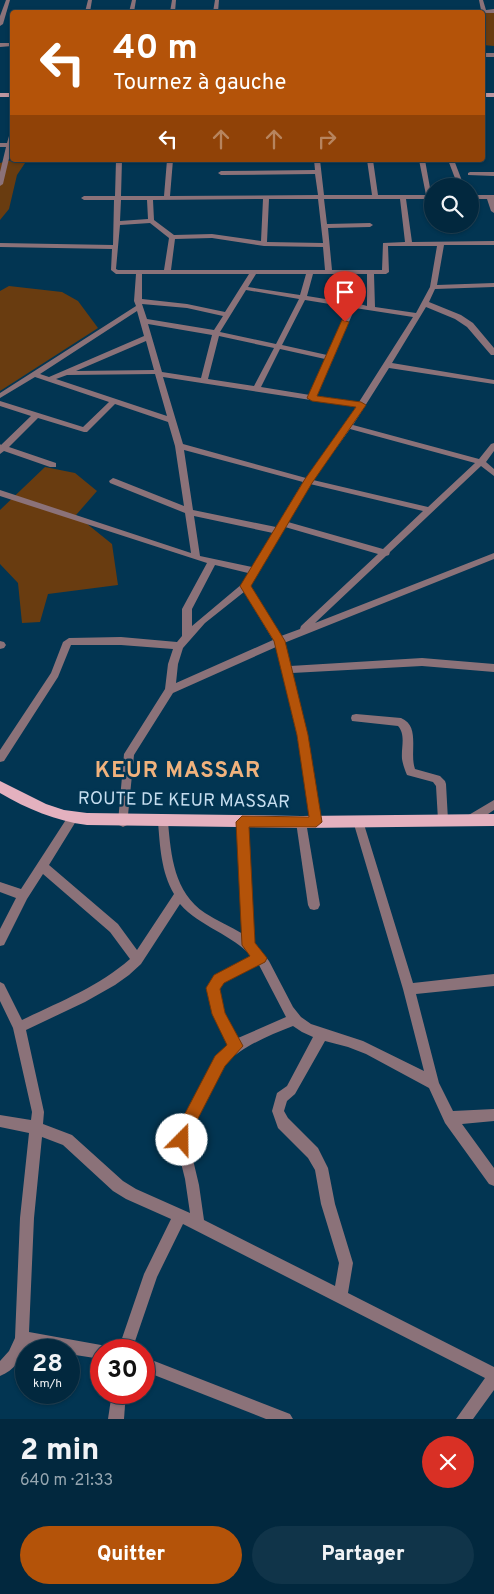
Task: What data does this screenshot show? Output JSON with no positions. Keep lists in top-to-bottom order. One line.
{"streets":{"main road":["ROUTE DE KEUR MASSAR"]},"districts":["KEUR MASSAR"],"page":{"turn":["40 m","Tournez à gauche"],"speed":"28 km/h","limit":"30","heading":["2 min","640 m · 21:33"],"buttons":["Quitter","Partager"]}}
